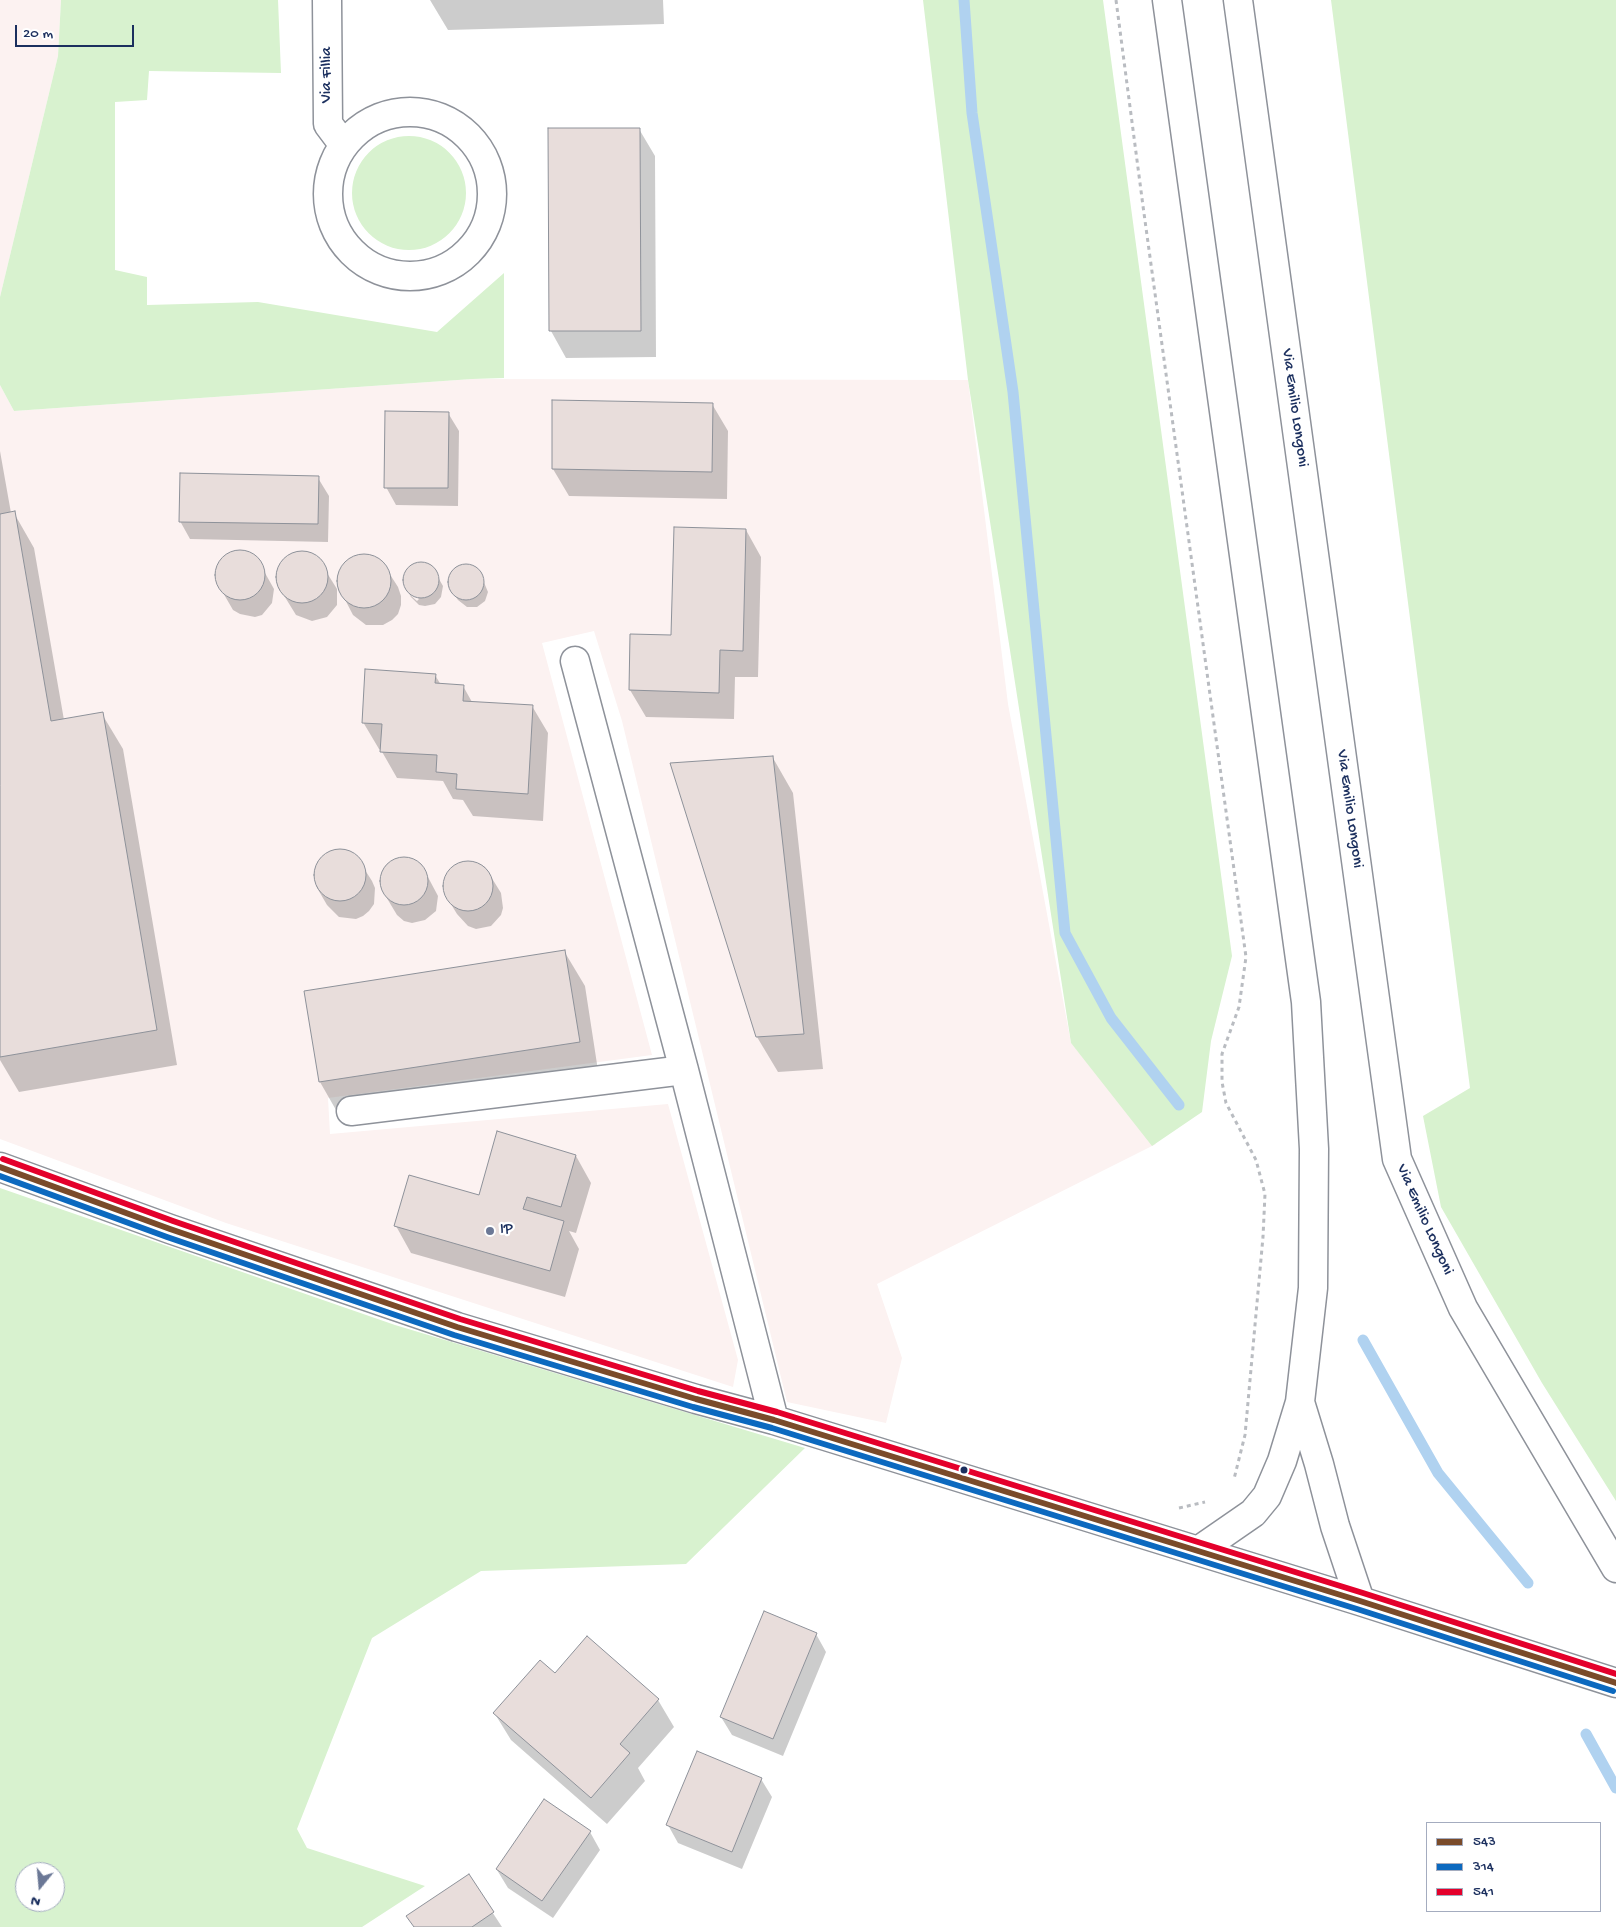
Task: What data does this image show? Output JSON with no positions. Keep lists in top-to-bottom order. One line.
{"streets":{"street":["Via Fillia","Via Emilio Longoni"]},"places":["IP"],"lines":["transit line 541","transit line 543","transit line 314"],"legend":["543","314","541"],"scale_bar":"20 m","north":"bottom"}
